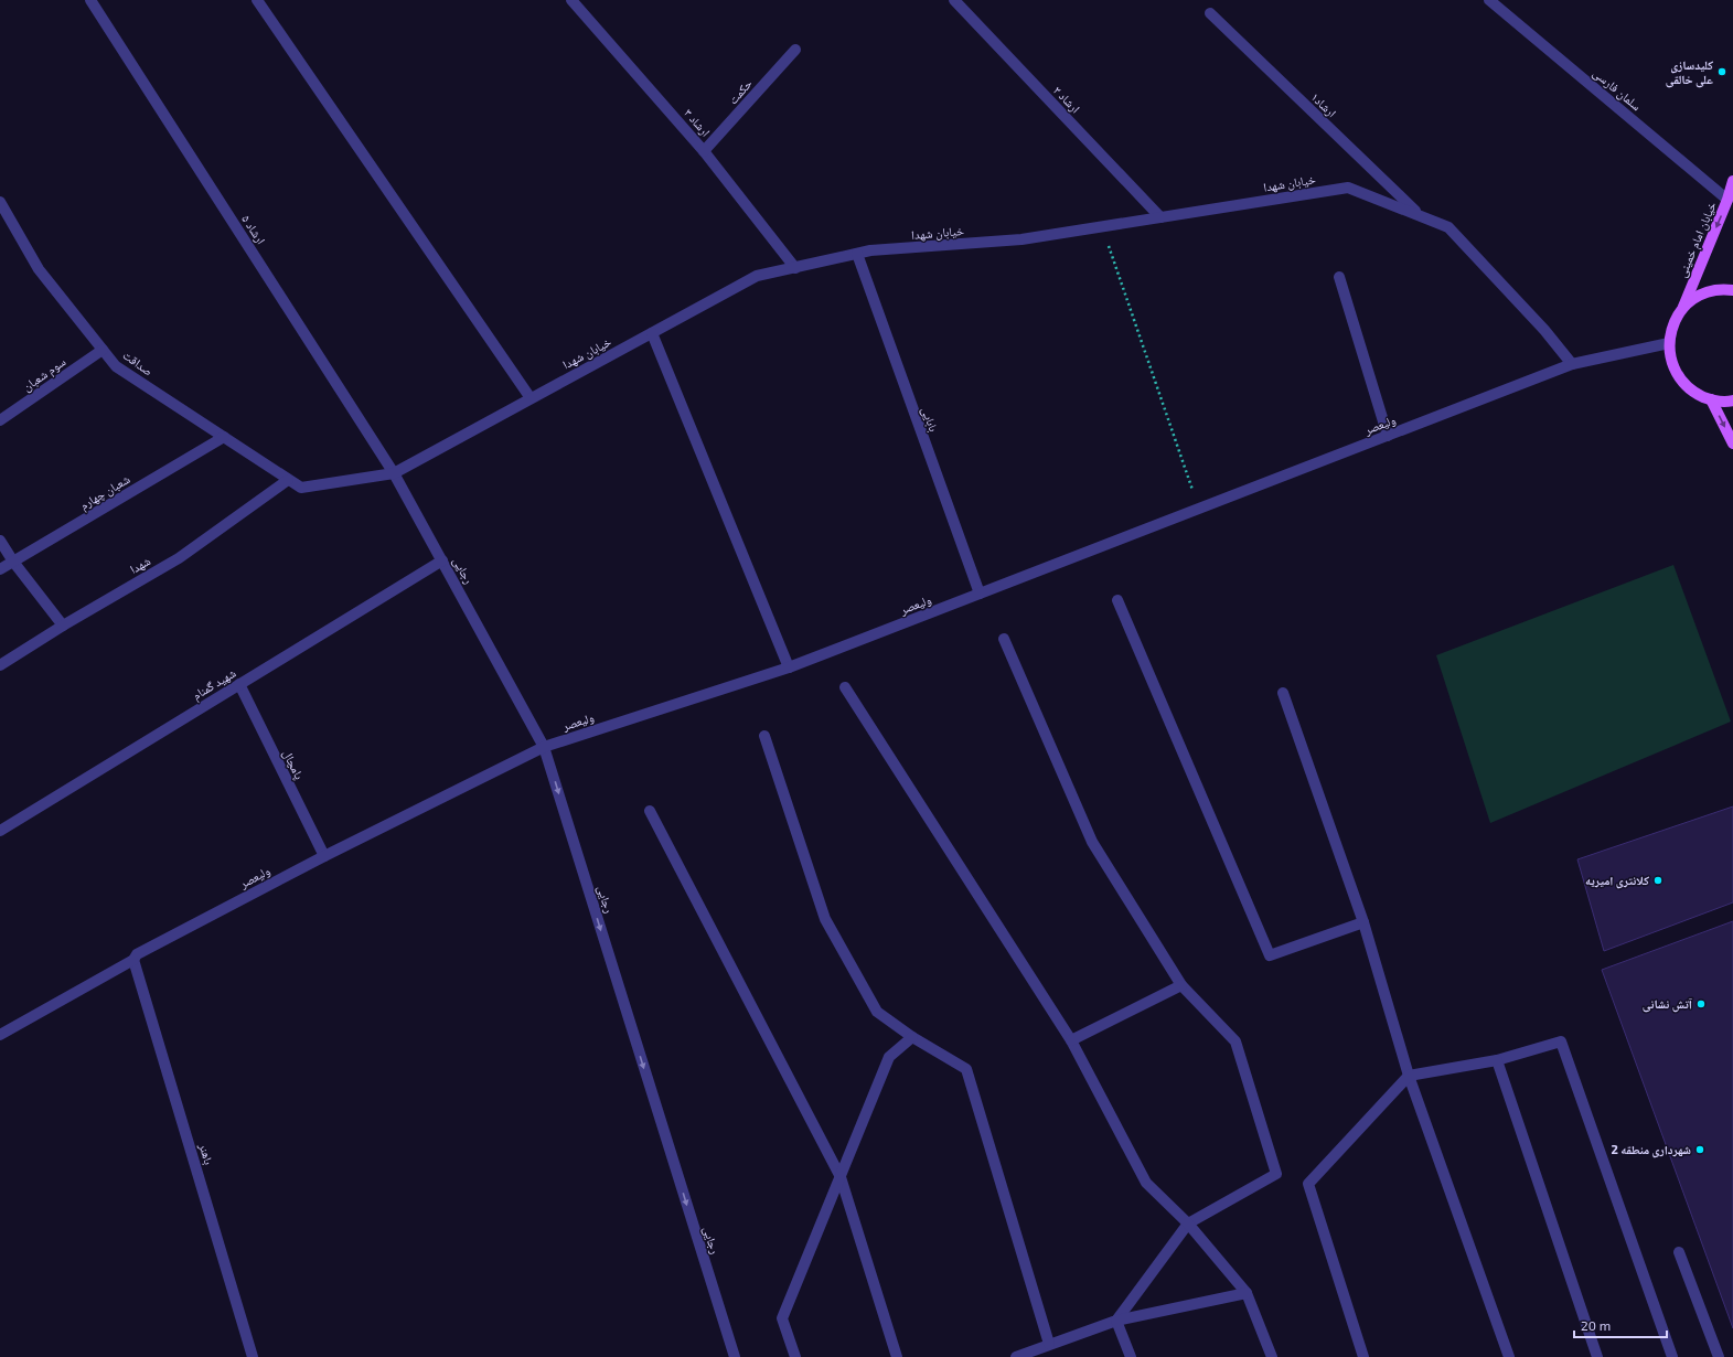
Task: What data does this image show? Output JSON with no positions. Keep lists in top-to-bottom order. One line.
{"streets":{"main road":["خیابان امام خمینی"],"street":["سلمان فارسی","حکمت","ارشاد ۲","ارشاد۱","ارشاد ۳","خیابان شهدا","ارشاد ۵","صداقت","سوم شعبان","بابایی","ولیعصر","شعبان چهارم","شهدا","رجایی","شهید گمنام","پامچال","باهنر"]},"crossings":[["سلمان فارسی","خیابان امام خمینی"],["حکمت","ارشاد ۳"],["ارشاد ۲","خیابان شهدا"],["ارشاد۱","خیابان شهدا"],["ارشاد ۳","خیابان شهدا"],["خیابان شهدا","ارشاد ۵"],["خیابان شهدا","صداقت"],["خیابان شهدا","بابایی"],["خیابان شهدا","ولیعصر"],["خیابان شهدا","شهدا"],["خیابان شهدا","رجایی"],["ارشاد ۵","رجایی"],["صداقت","سوم شعبان"],["صداقت","شعبان چهارم"],["صداقت","شهدا"],["بابایی","ولیعصر"],["ولیعصر","رجایی"],["ولیعصر","پامچال"],["ولیعصر","باهنر"],["رجایی","شهید گمنام"],["شهید گمنام","پامچال"]],"one_way":["خیابان امام خمینی","رجایی"],"places":["کلیدسازی علی خالقی","کلانتری امیریه","آتش نشانی","شهرداری منطقه 2"],"scale_bar":"20 m"}
